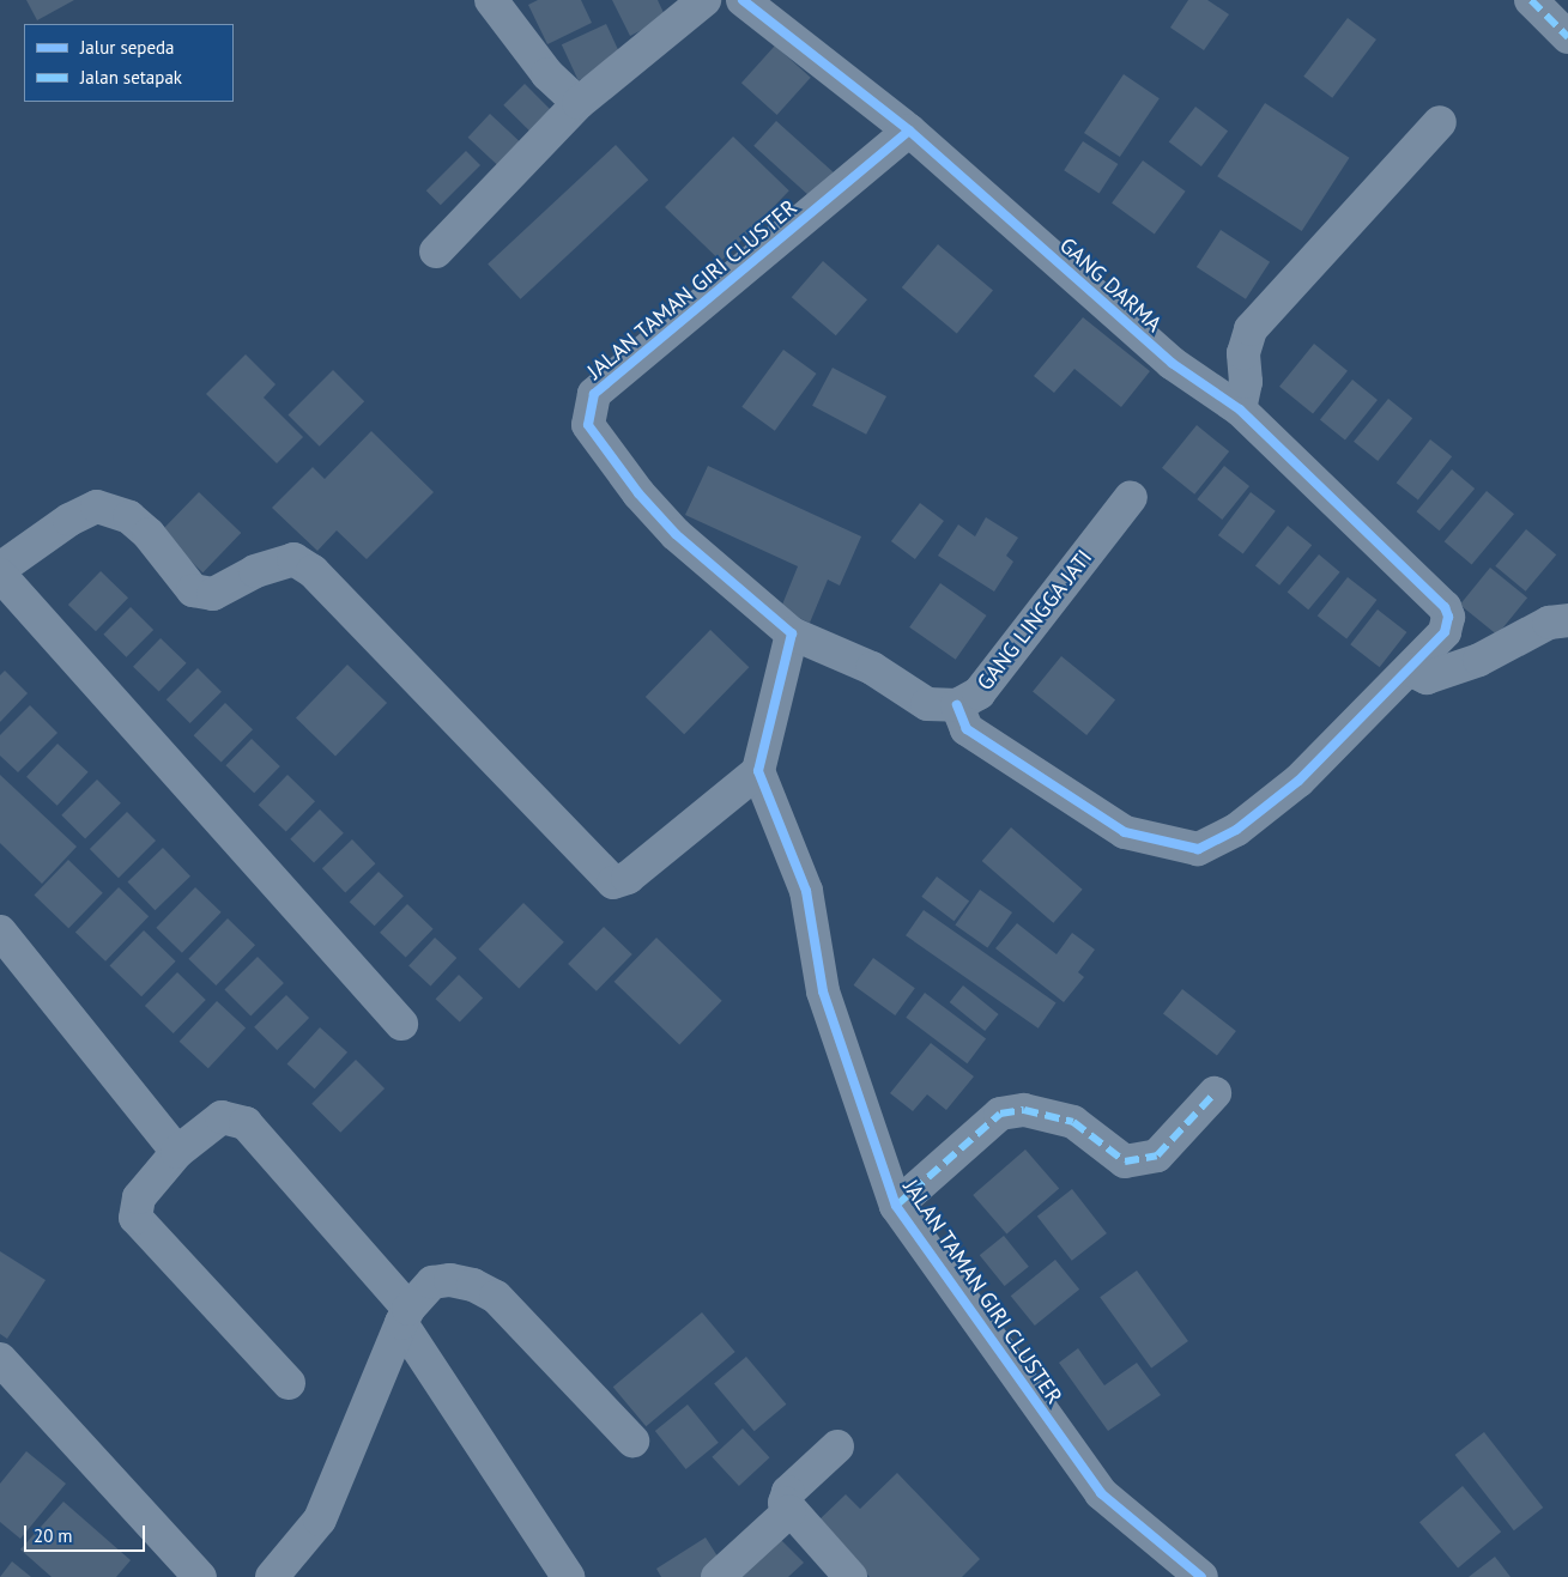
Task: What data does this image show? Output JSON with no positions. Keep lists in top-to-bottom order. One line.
{"streets":{"street":["GANG DARMA","JALAN TAMAN GIRI CLUSTER","GANG LINGGA JATI"]},"crossings":[["GANG DARMA","JALAN TAMAN GIRI CLUSTER"],["JALAN TAMAN GIRI CLUSTER","GANG LINGGA JATI"]],"legend":["Jalur sepeda","Jalan setapak"],"scale_bar":"20 m"}
